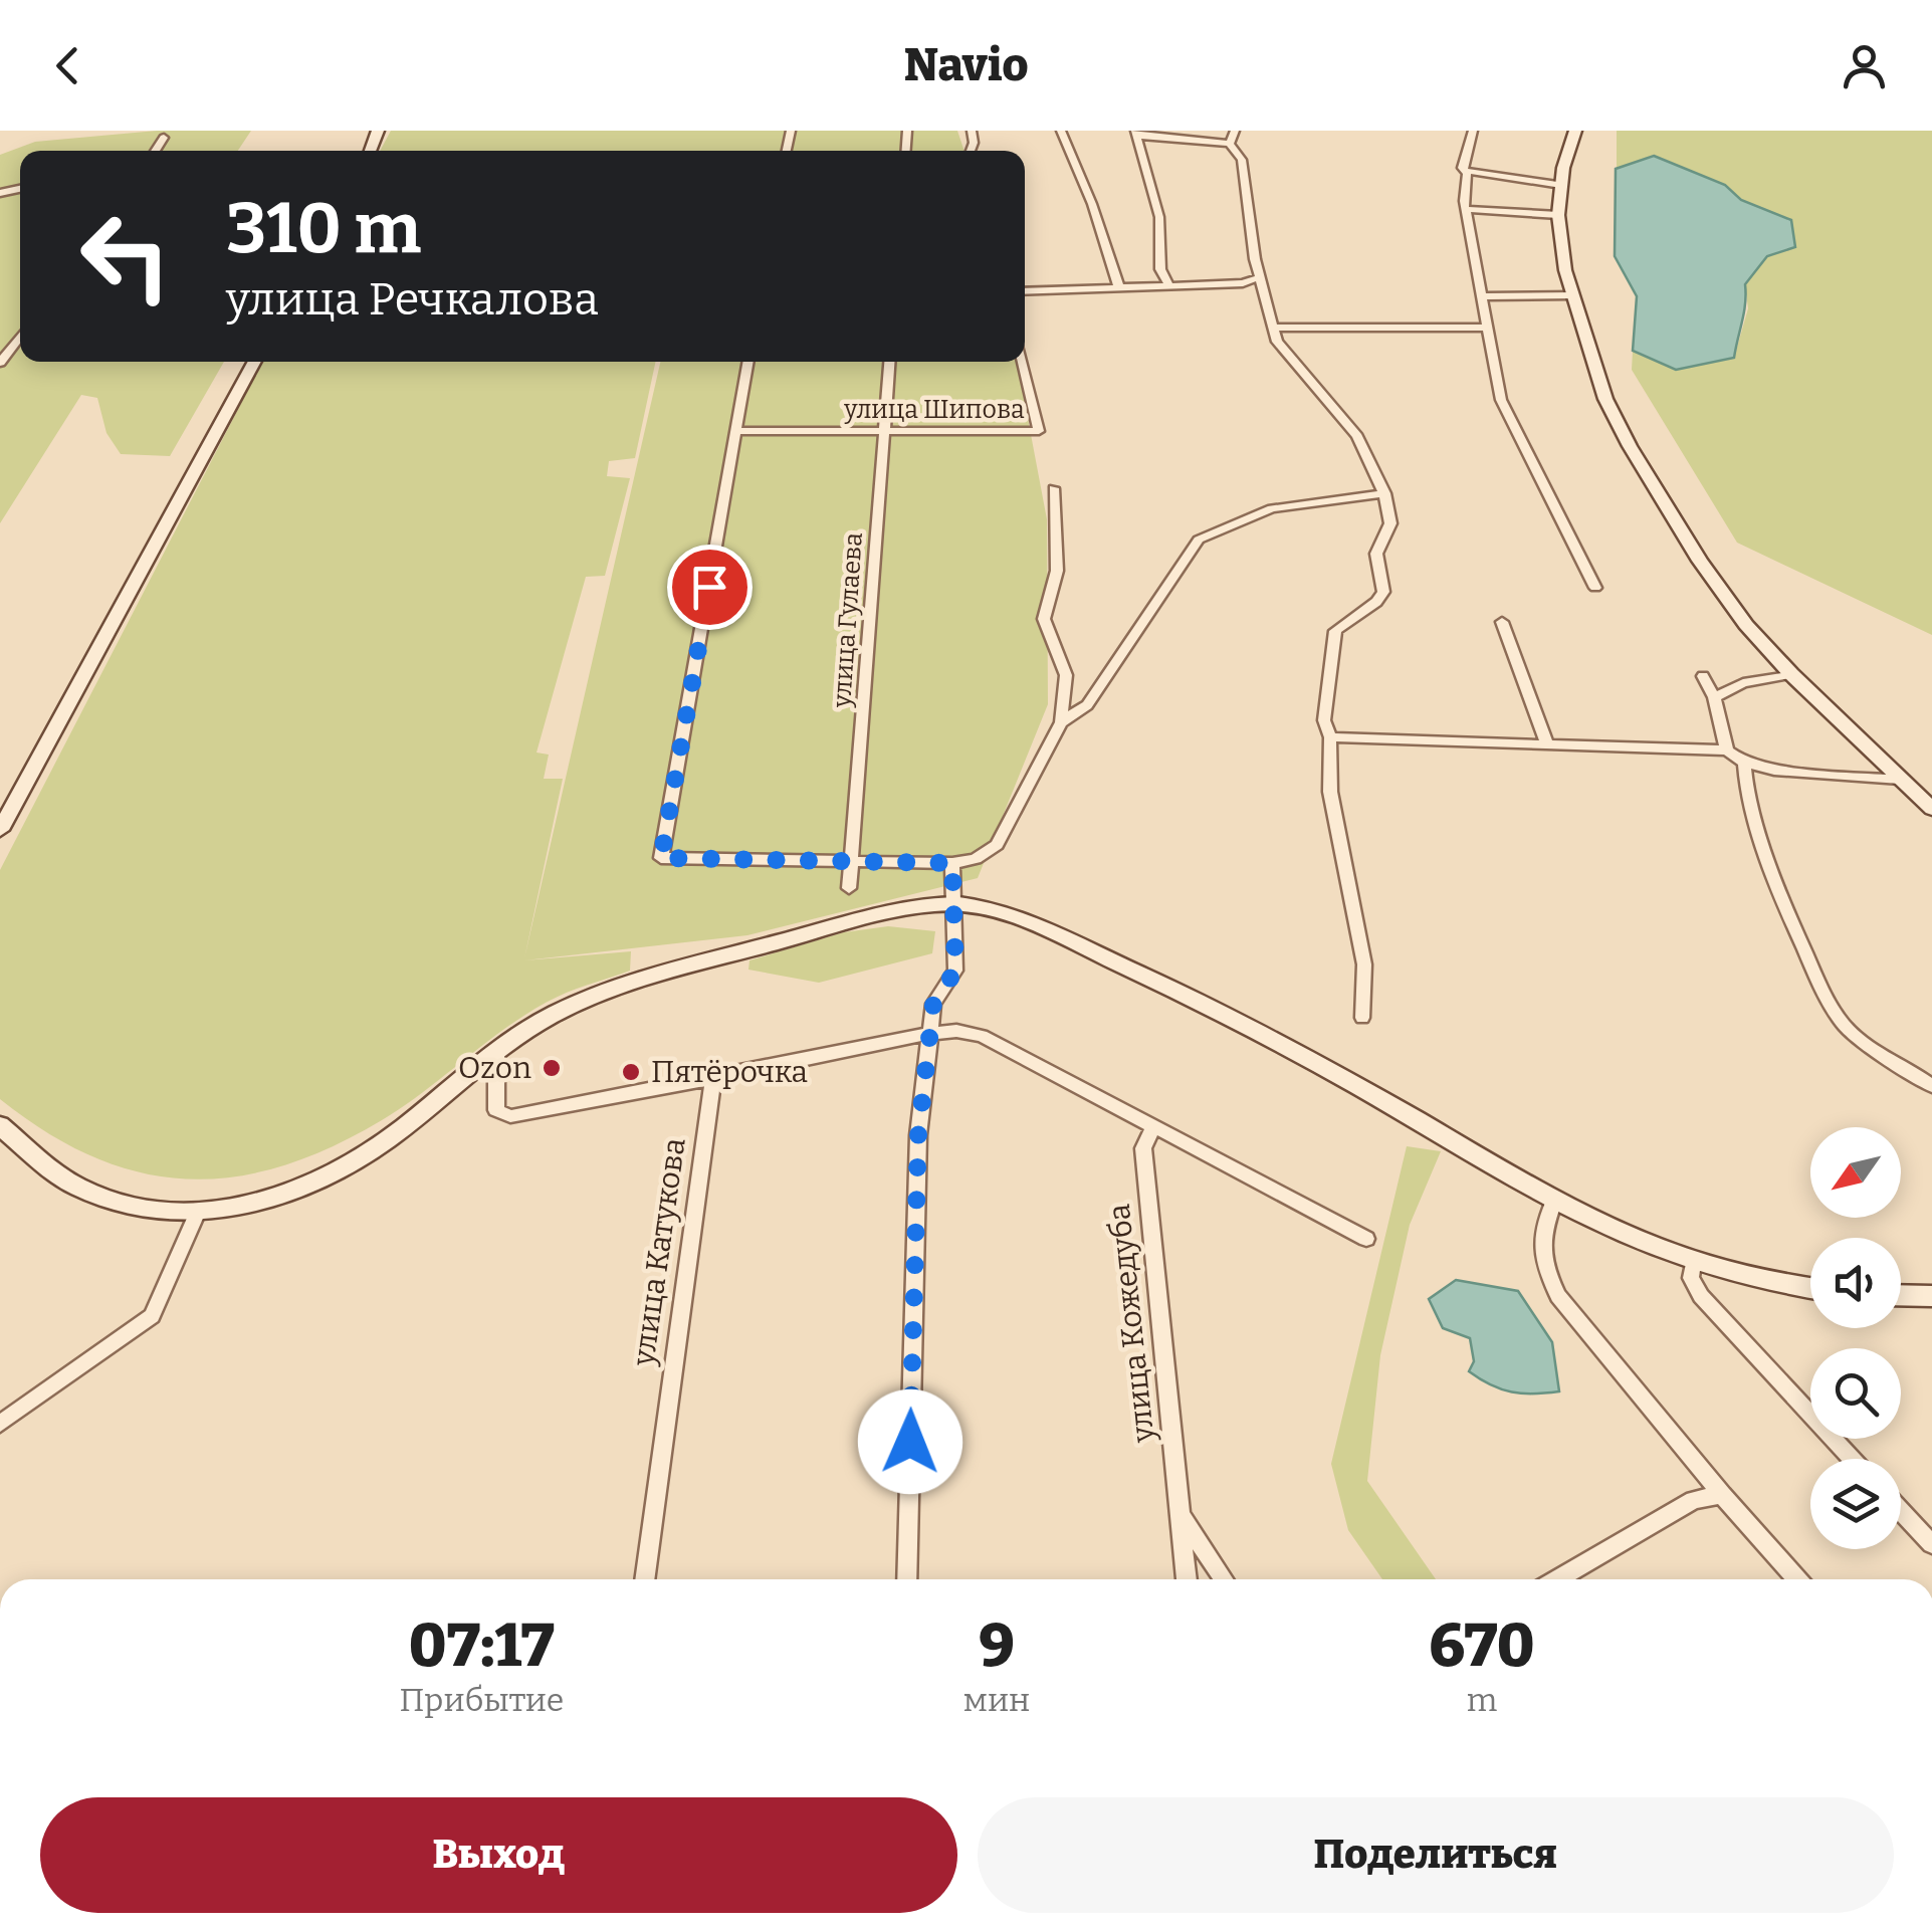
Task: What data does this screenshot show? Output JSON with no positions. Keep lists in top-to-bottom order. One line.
{"streets":{"street":["улица Шипова","улица Гулаева","улица Катукова","улица Кожедуба"]},"crossings":[["улица Шипова","улица Гулаева"]],"places":["Ozon","Пятёрочка"],"north":"bottom left","page":{"header":"Navio","turn":["310 m","улица Речкалова"],"eta":["07:17","Прибытие","9","мин","670","m"],"buttons":["Выход","Поделиться"]}}
